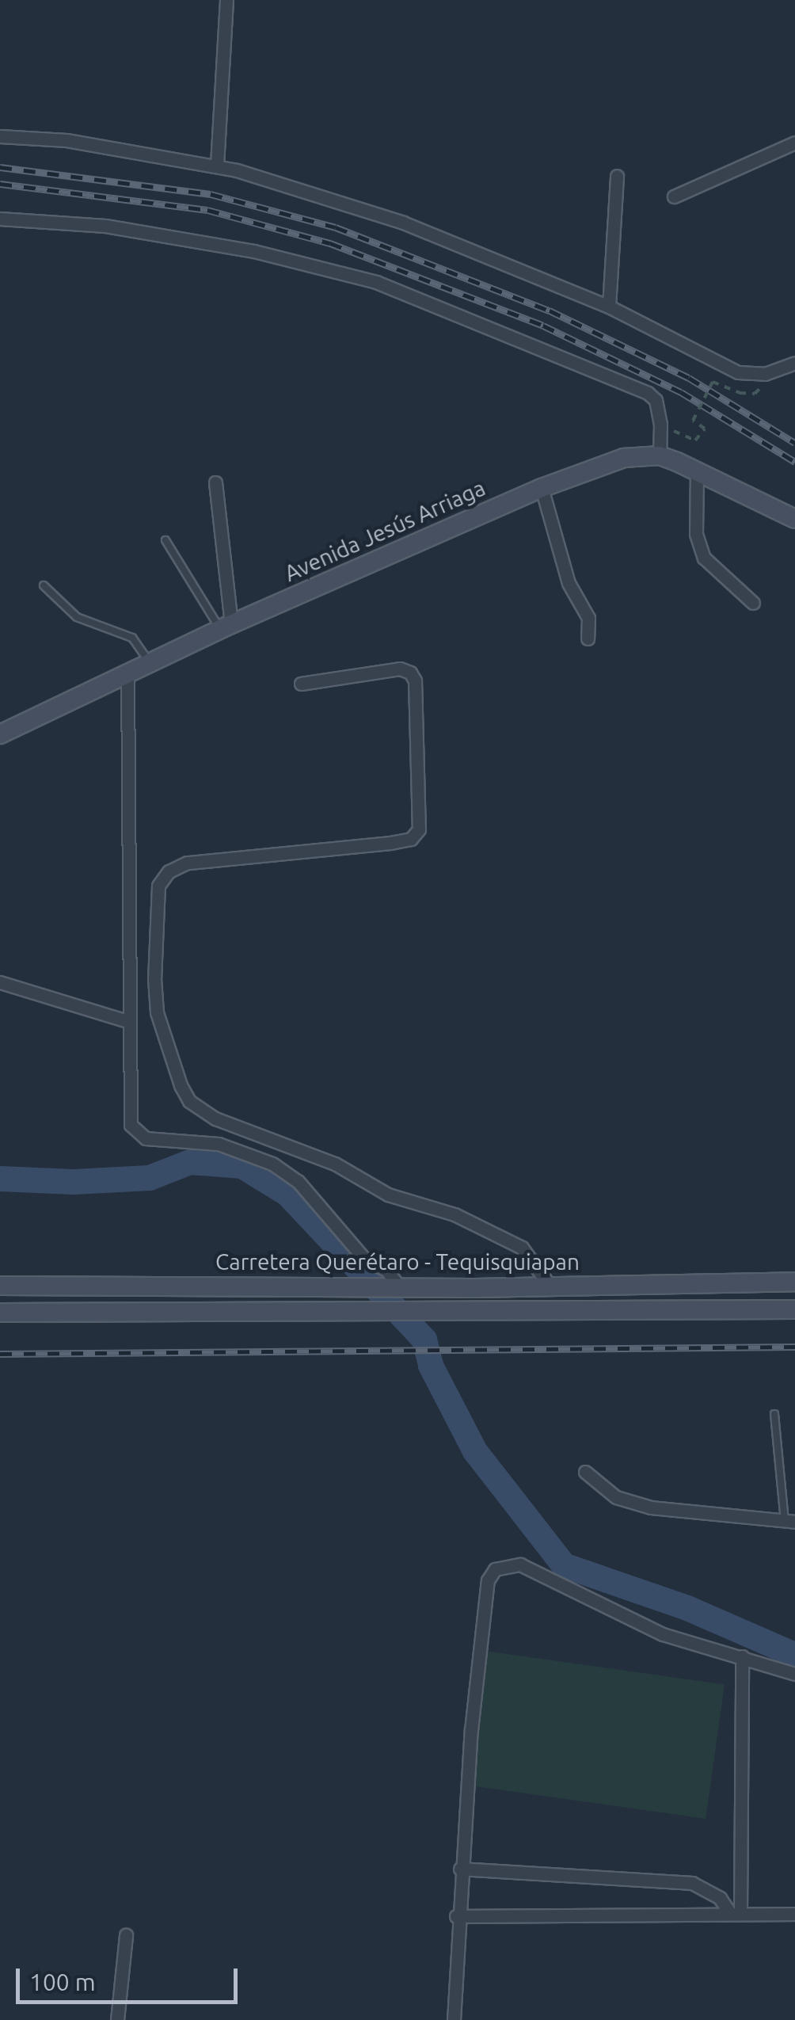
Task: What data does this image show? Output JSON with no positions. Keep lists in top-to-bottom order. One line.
{"streets":{"main road":["Avenida Jesús Arriaga","Carretera Querétaro - Tequisquiapan"]},"scale_bar":"100 m"}
